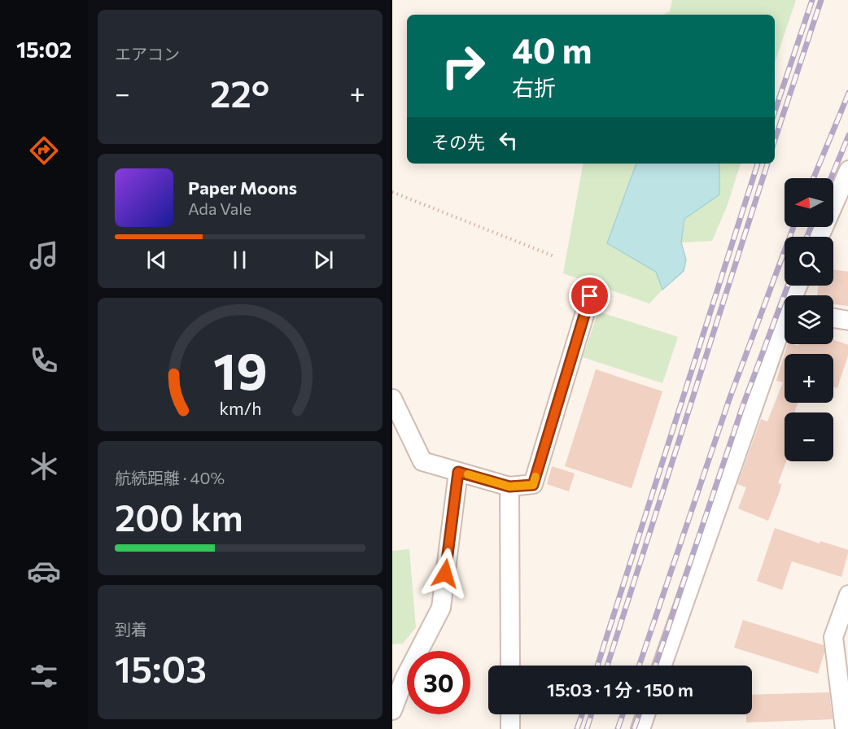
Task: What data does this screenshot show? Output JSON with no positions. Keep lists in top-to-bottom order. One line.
{"north":"left","page":{"tabs":"15:02","tile":["エアコン",["航続距離 · 40%","200 km"],["到着","15:03"]],"turn":["40 m","右折"],"heat":["−","22°","+"],"then":"その先","song":["Paper Moons","Ada Vale"],"map_buttons":["+","−"],"limit":"30","trip":"15:03 · 1 分 · 150 m","gauge":["19","km/h"]}}
